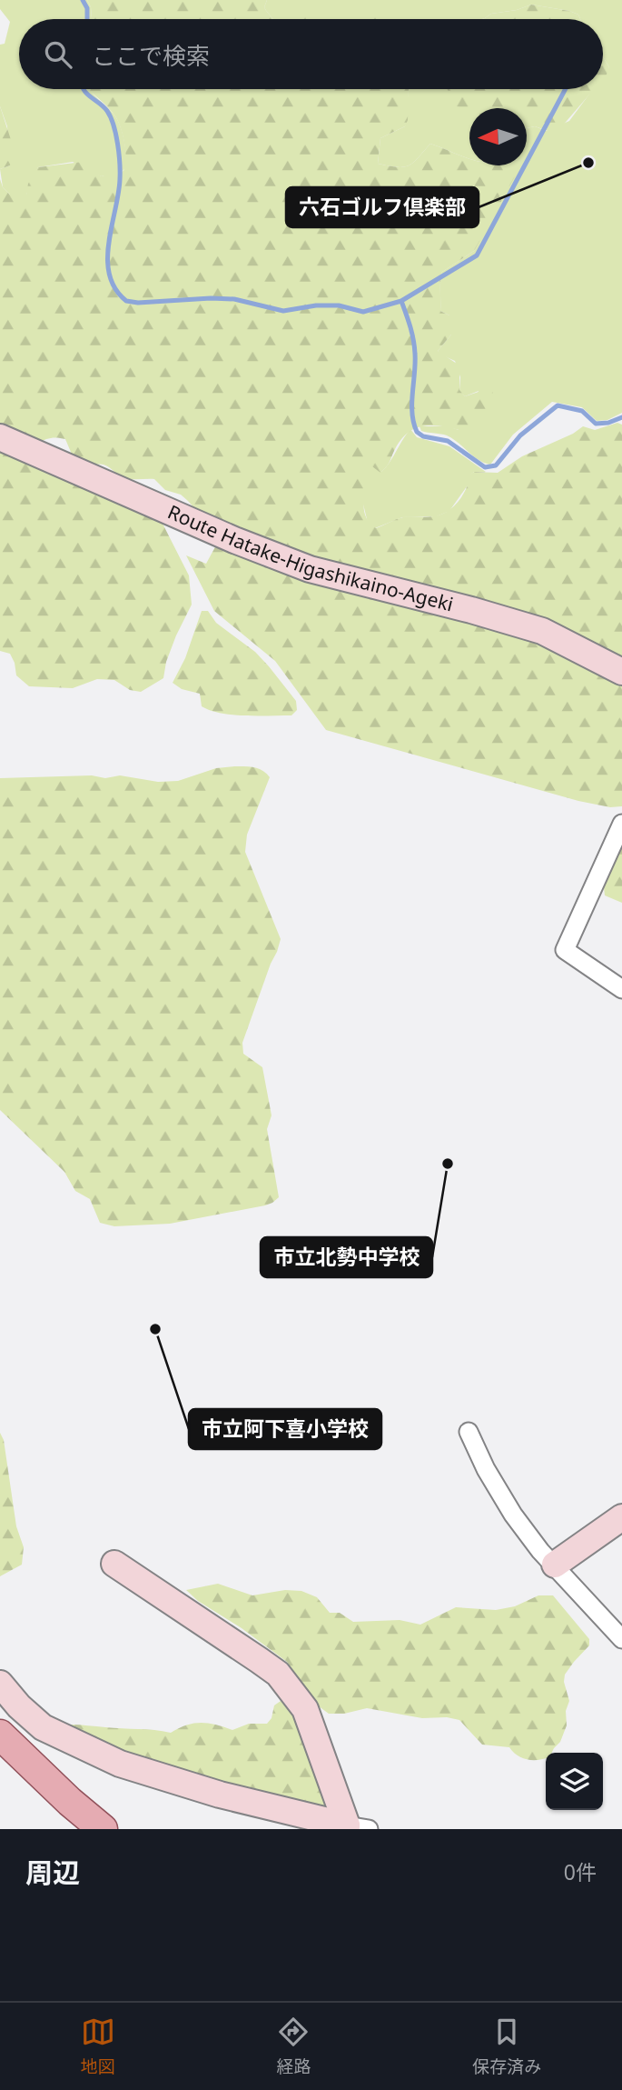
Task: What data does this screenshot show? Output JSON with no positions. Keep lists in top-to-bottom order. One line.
{"streets":{"street":["Route Hatake-Higashikaino-Ageki"]},"places":["六石ゴルフ倶楽部","市立北勢中学校","市立阿下喜小学校"],"north":"left","page":{"search":"ここで検索","heading":["周辺","0件"],"nav":["地図","経路","保存済み"]}}
